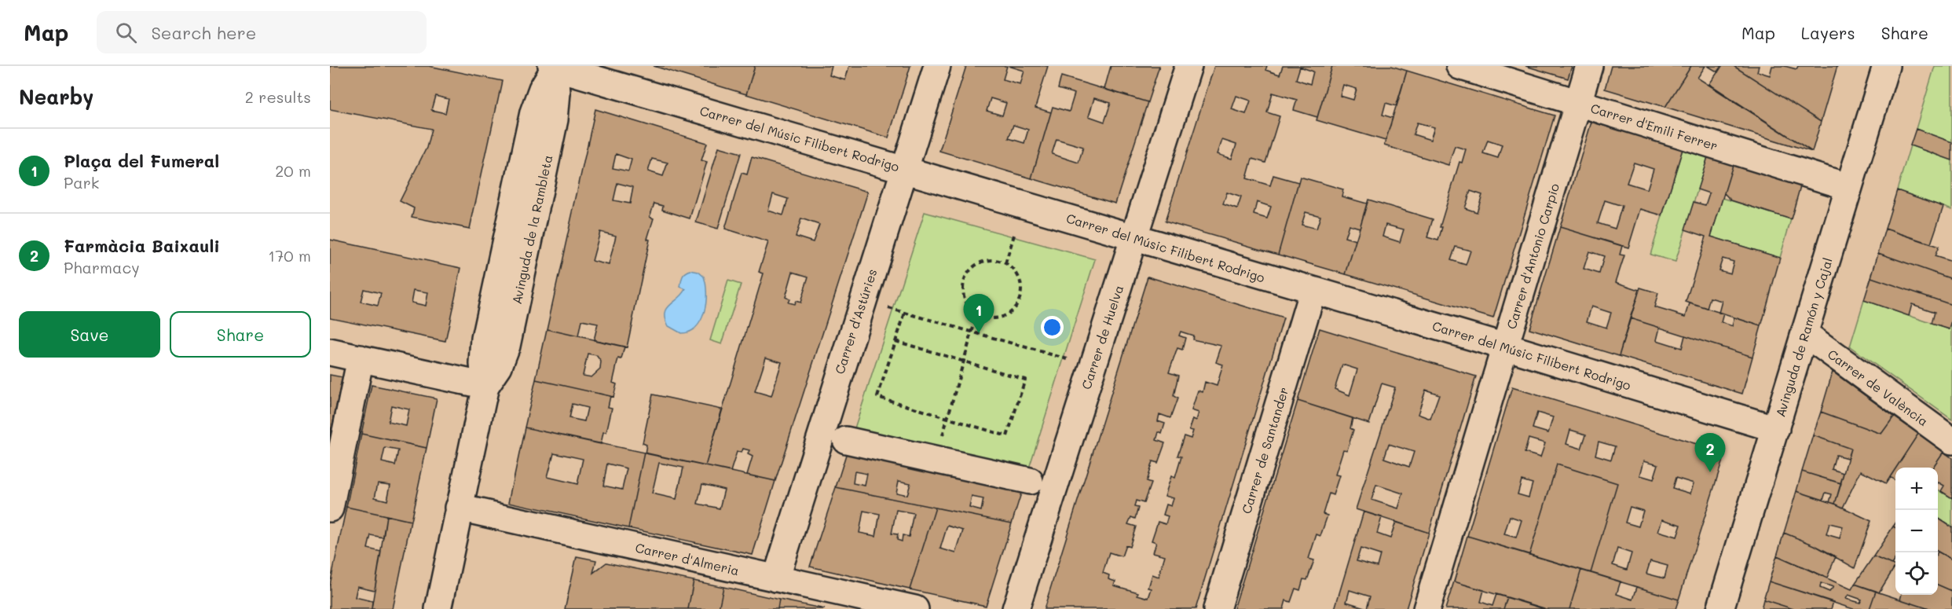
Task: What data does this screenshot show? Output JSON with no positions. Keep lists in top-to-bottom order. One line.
{"streets":{"street":["Carrer d'Emili Ferrer","Carrer del Músic Filibert Rodrigo","Avinguda de la Rambleta","Carrer d'Antonio Carpio","Carrer d'Astúries","Carrer de Huelva","Avinguda de Ramón y Cajal","Carrer de València","Carrer de Santander","Carrer d'Almeria"]},"crossings":[["Carrer d'Emili Ferrer","Carrer d'Antonio Carpio"],["Carrer d'Emili Ferrer","Avinguda de Ramón y Cajal"],["Carrer del Músic Filibert Rodrigo","Avinguda de la Rambleta"],["Carrer del Músic Filibert Rodrigo","Carrer d'Antonio Carpio"],["Carrer del Músic Filibert Rodrigo","Carrer d'Astúries"],["Carrer del Músic Filibert Rodrigo","Carrer de Huelva"],["Carrer del Músic Filibert Rodrigo","Avinguda de Ramón y Cajal"],["Carrer del Músic Filibert Rodrigo","Carrer de Santander"],["Avinguda de la Rambleta","Carrer d'Almeria"],["Carrer d'Astúries","Carrer d'Almeria"],["Avinguda de Ramón y Cajal","Carrer de València"]],"page":{"header":"Map","search":"Search here","nav":["Map","Layers","Share"],"heading":["Nearby","2 results"],"list":[{"mark":"1","name":"Plaça del Fumeral","note":"Park","value":"20 m"},{"mark":"2","name":"Farmàcia Baixauli","note":"Pharmacy","value":"170 m"}],"pins":["1","2"],"buttons":["Save","Share"],"map_buttons":["+","−"]}}
